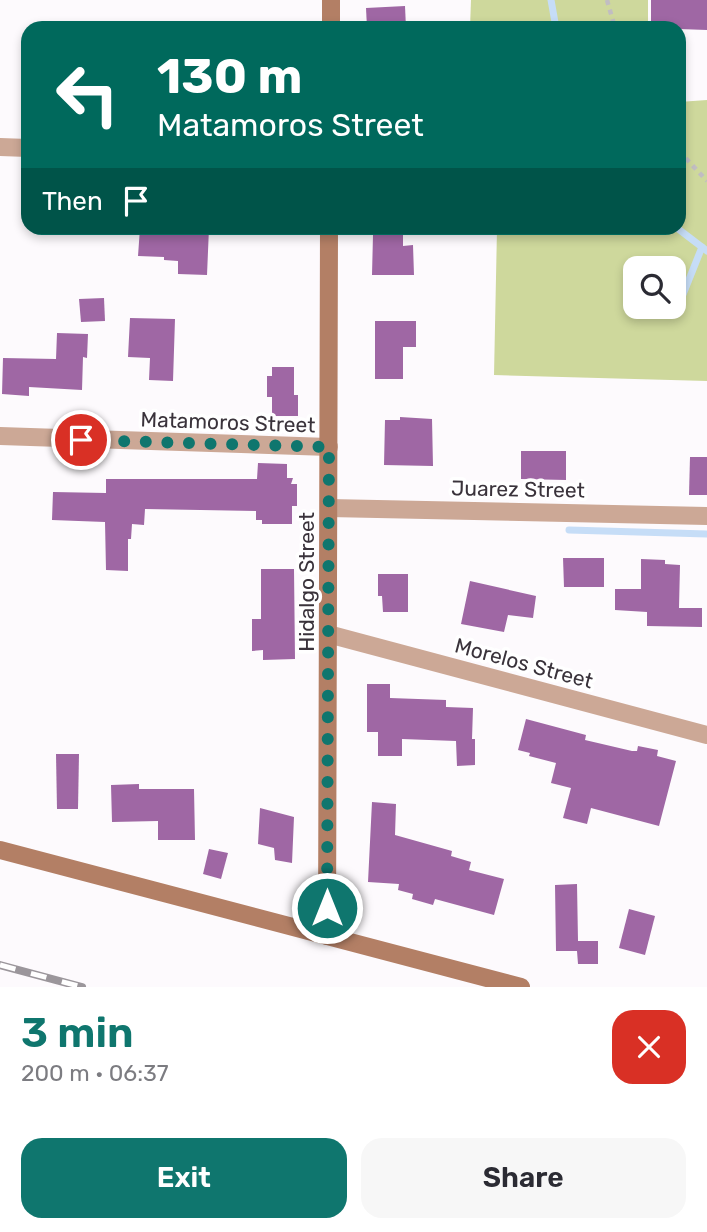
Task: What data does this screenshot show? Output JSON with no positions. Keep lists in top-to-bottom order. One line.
{"streets":{"street":["Matamoros Street","Juarez Street","Hidalgo Street","Morelos Street"]},"crossings":[["Matamoros Street","Hidalgo Street"],["Juarez Street","Hidalgo Street"],["Hidalgo Street","Morelos Street"]],"page":{"turn":["130 m","Matamoros Street"],"then":"Then","heading":["3 min","200 m · 06:37"],"buttons":["Exit","Share"]}}
